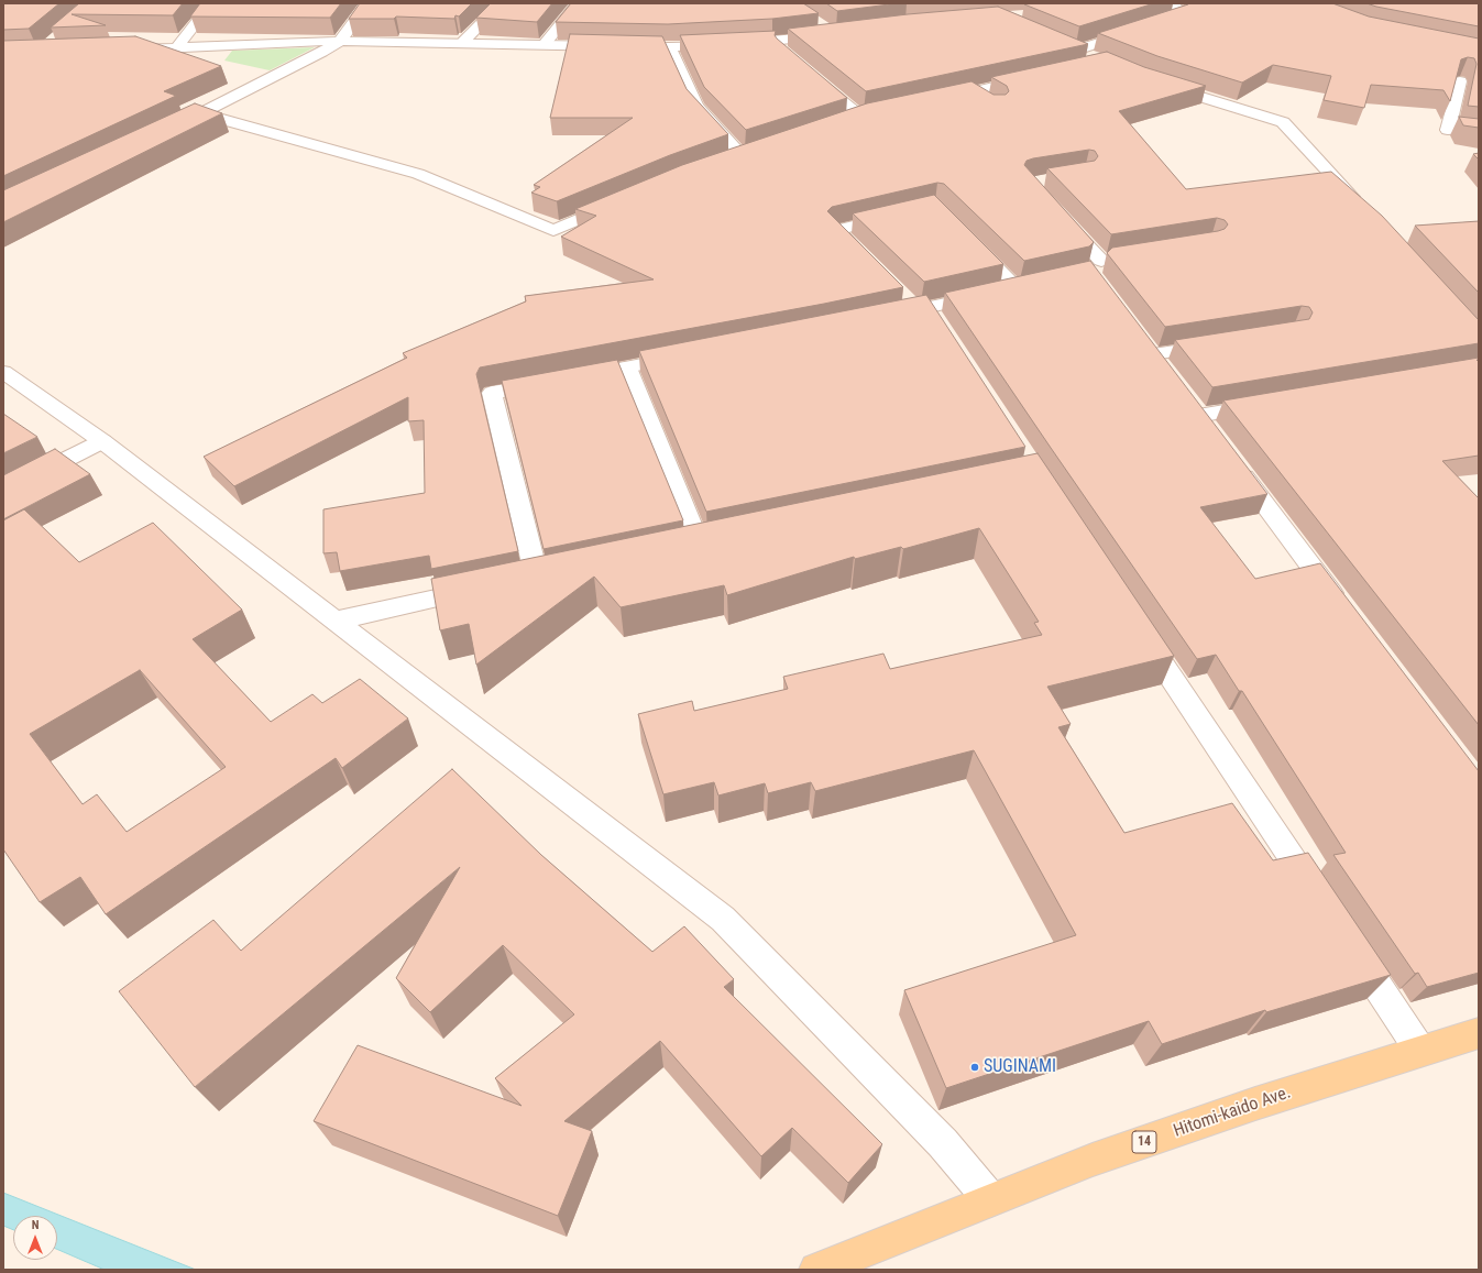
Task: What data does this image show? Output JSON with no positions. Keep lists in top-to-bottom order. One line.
{"streets":{"main road":["Hitomi-kaido Ave.","14"]},"places":["SUGINAMI"],"north":"top"}
